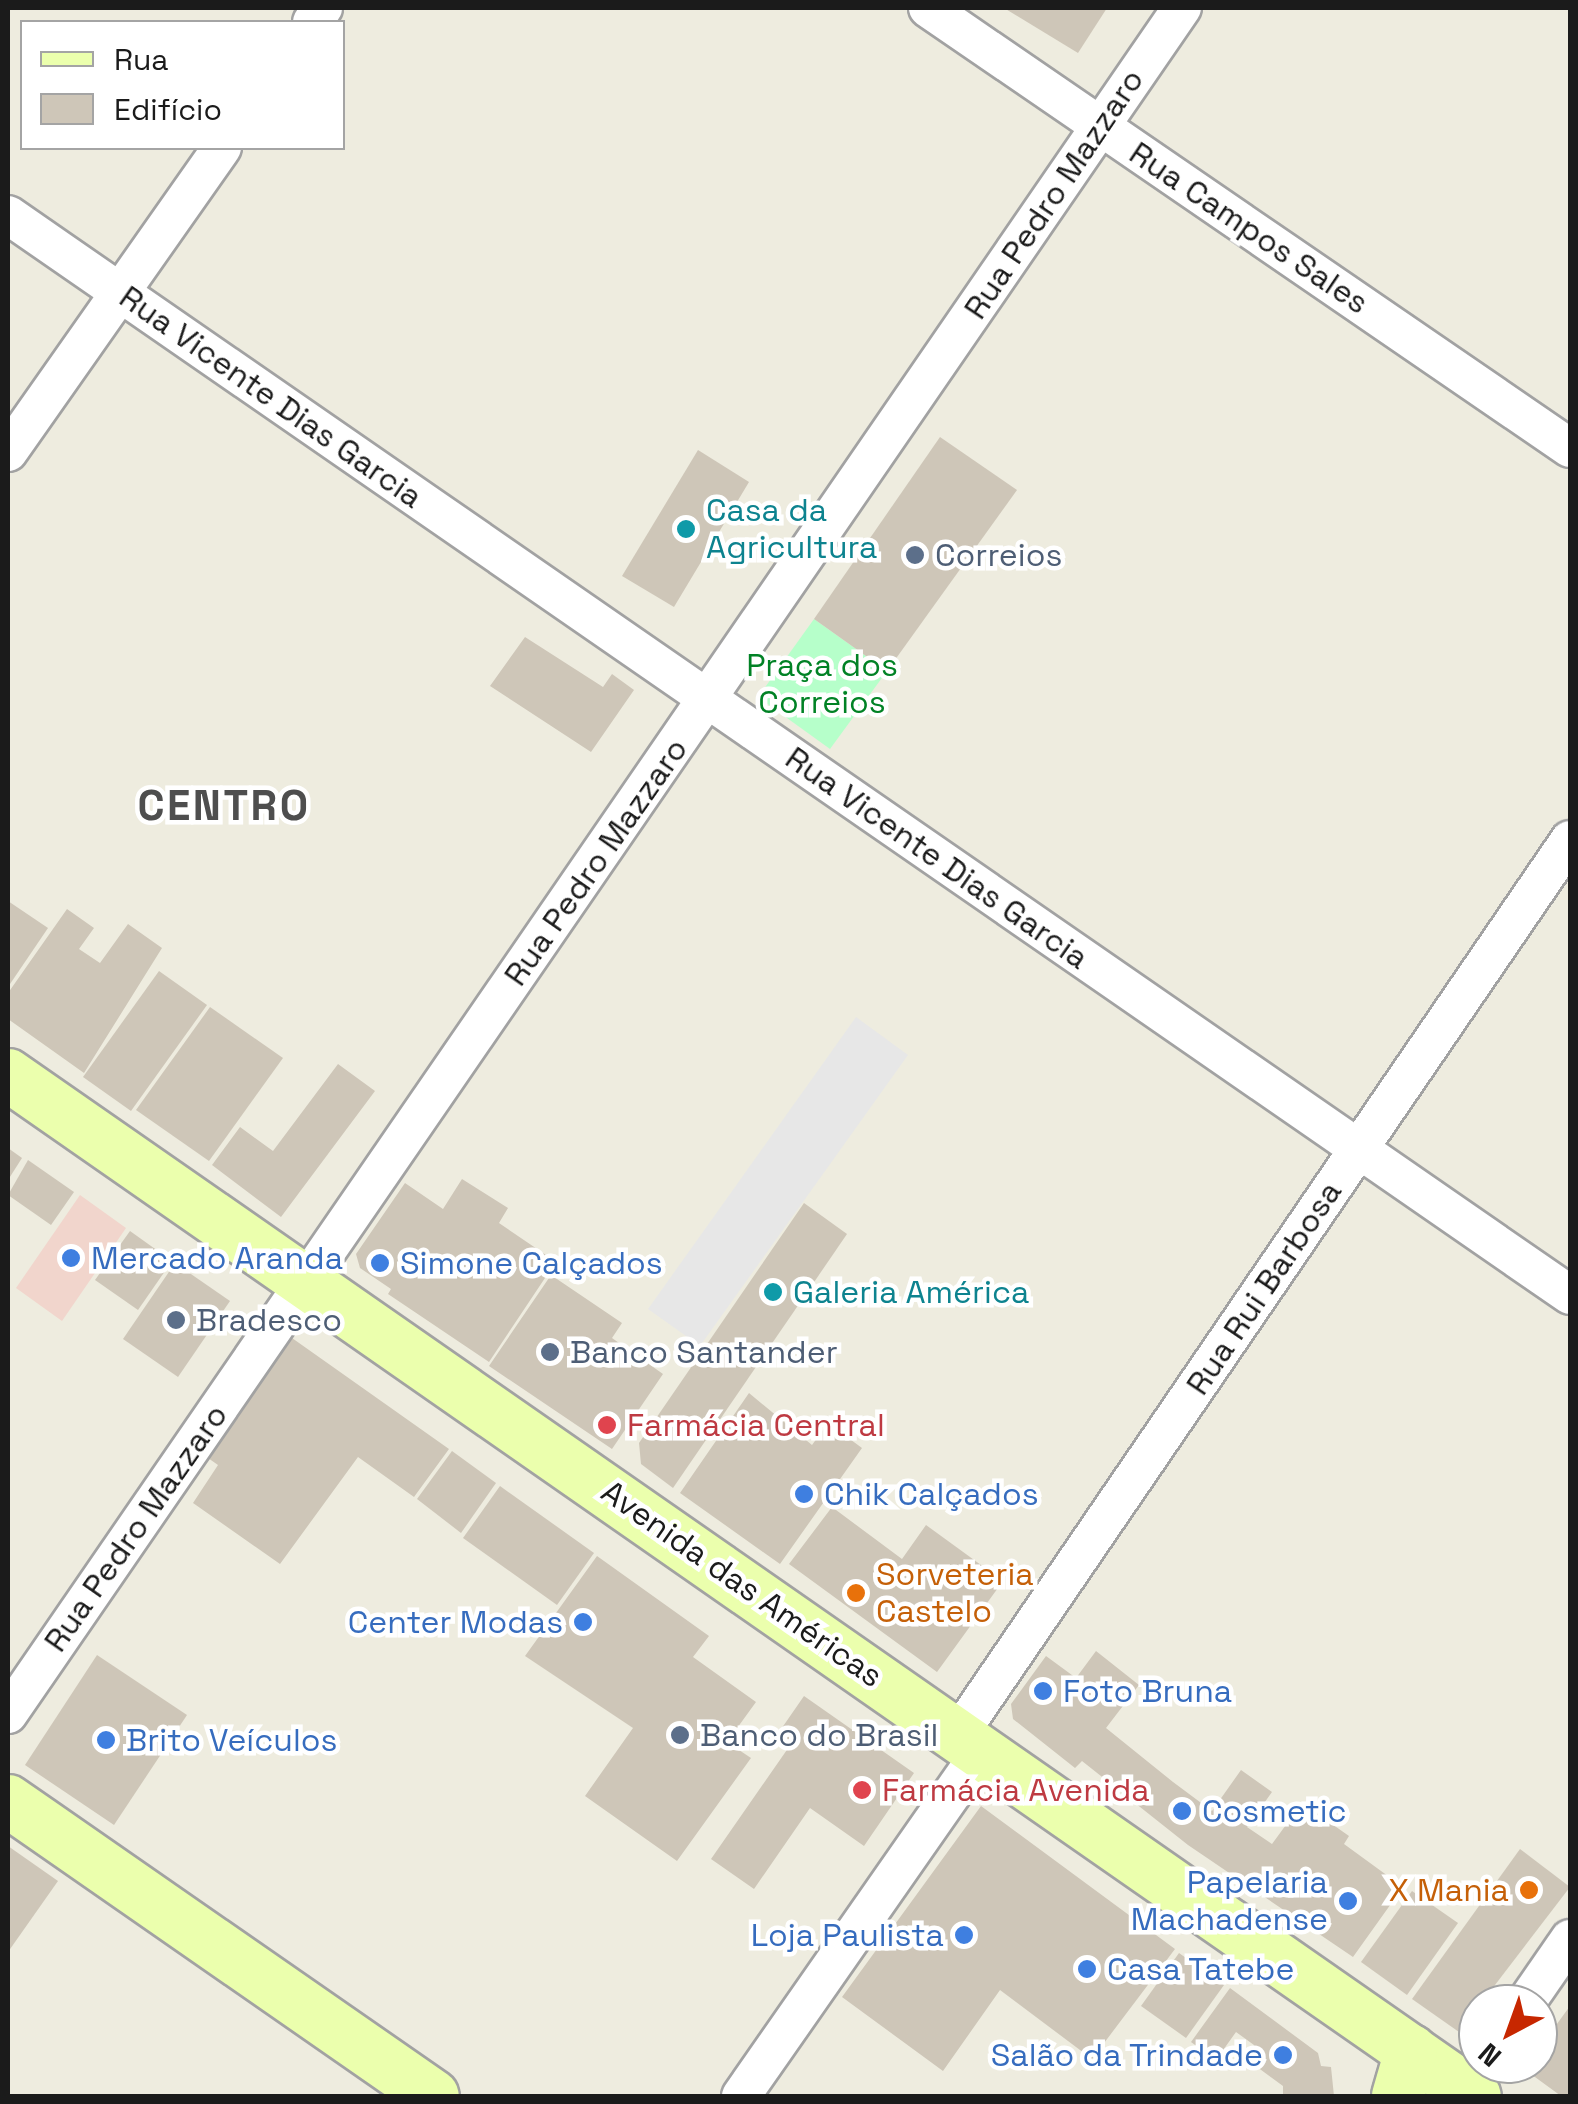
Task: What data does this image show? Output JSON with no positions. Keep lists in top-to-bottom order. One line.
{"streets":{"main road":["Avenida das Américas"],"street":["Rua Pedro Mazzaro","Rua Campos Sales","Rua Vicente Dias Garcia","Rua Rui Barbosa"]},"crossings":[["Rua Pedro Mazzaro","Rua Campos Sales"],["Rua Pedro Mazzaro","Rua Vicente Dias Garcia"],["Rua Pedro Mazzaro","Avenida das Américas"],["Rua Vicente Dias Garcia","Rua Rui Barbosa"],["Rua Rui Barbosa","Avenida das Américas"]],"districts":["CENTRO"],"parks":["Praça dos Correios"],"places":["Casa da Agricultura","Correios","Mercado Aranda","Simone Calçados","Galeria América","Bradesco","Banco Santander","Farmácia Central","Chik Calçados","Sorveteria Castelo","Center Modas","Foto Bruna","Banco do Brasil","Brito Veículos","Farmácia Avenida","Cosmetic","X Mania","Papelaria Machadense","Loja Paulista","Casa Tatebe","Salão da Trindade"],"legend":["Rua","Edifício"],"north":"bottom left"}
